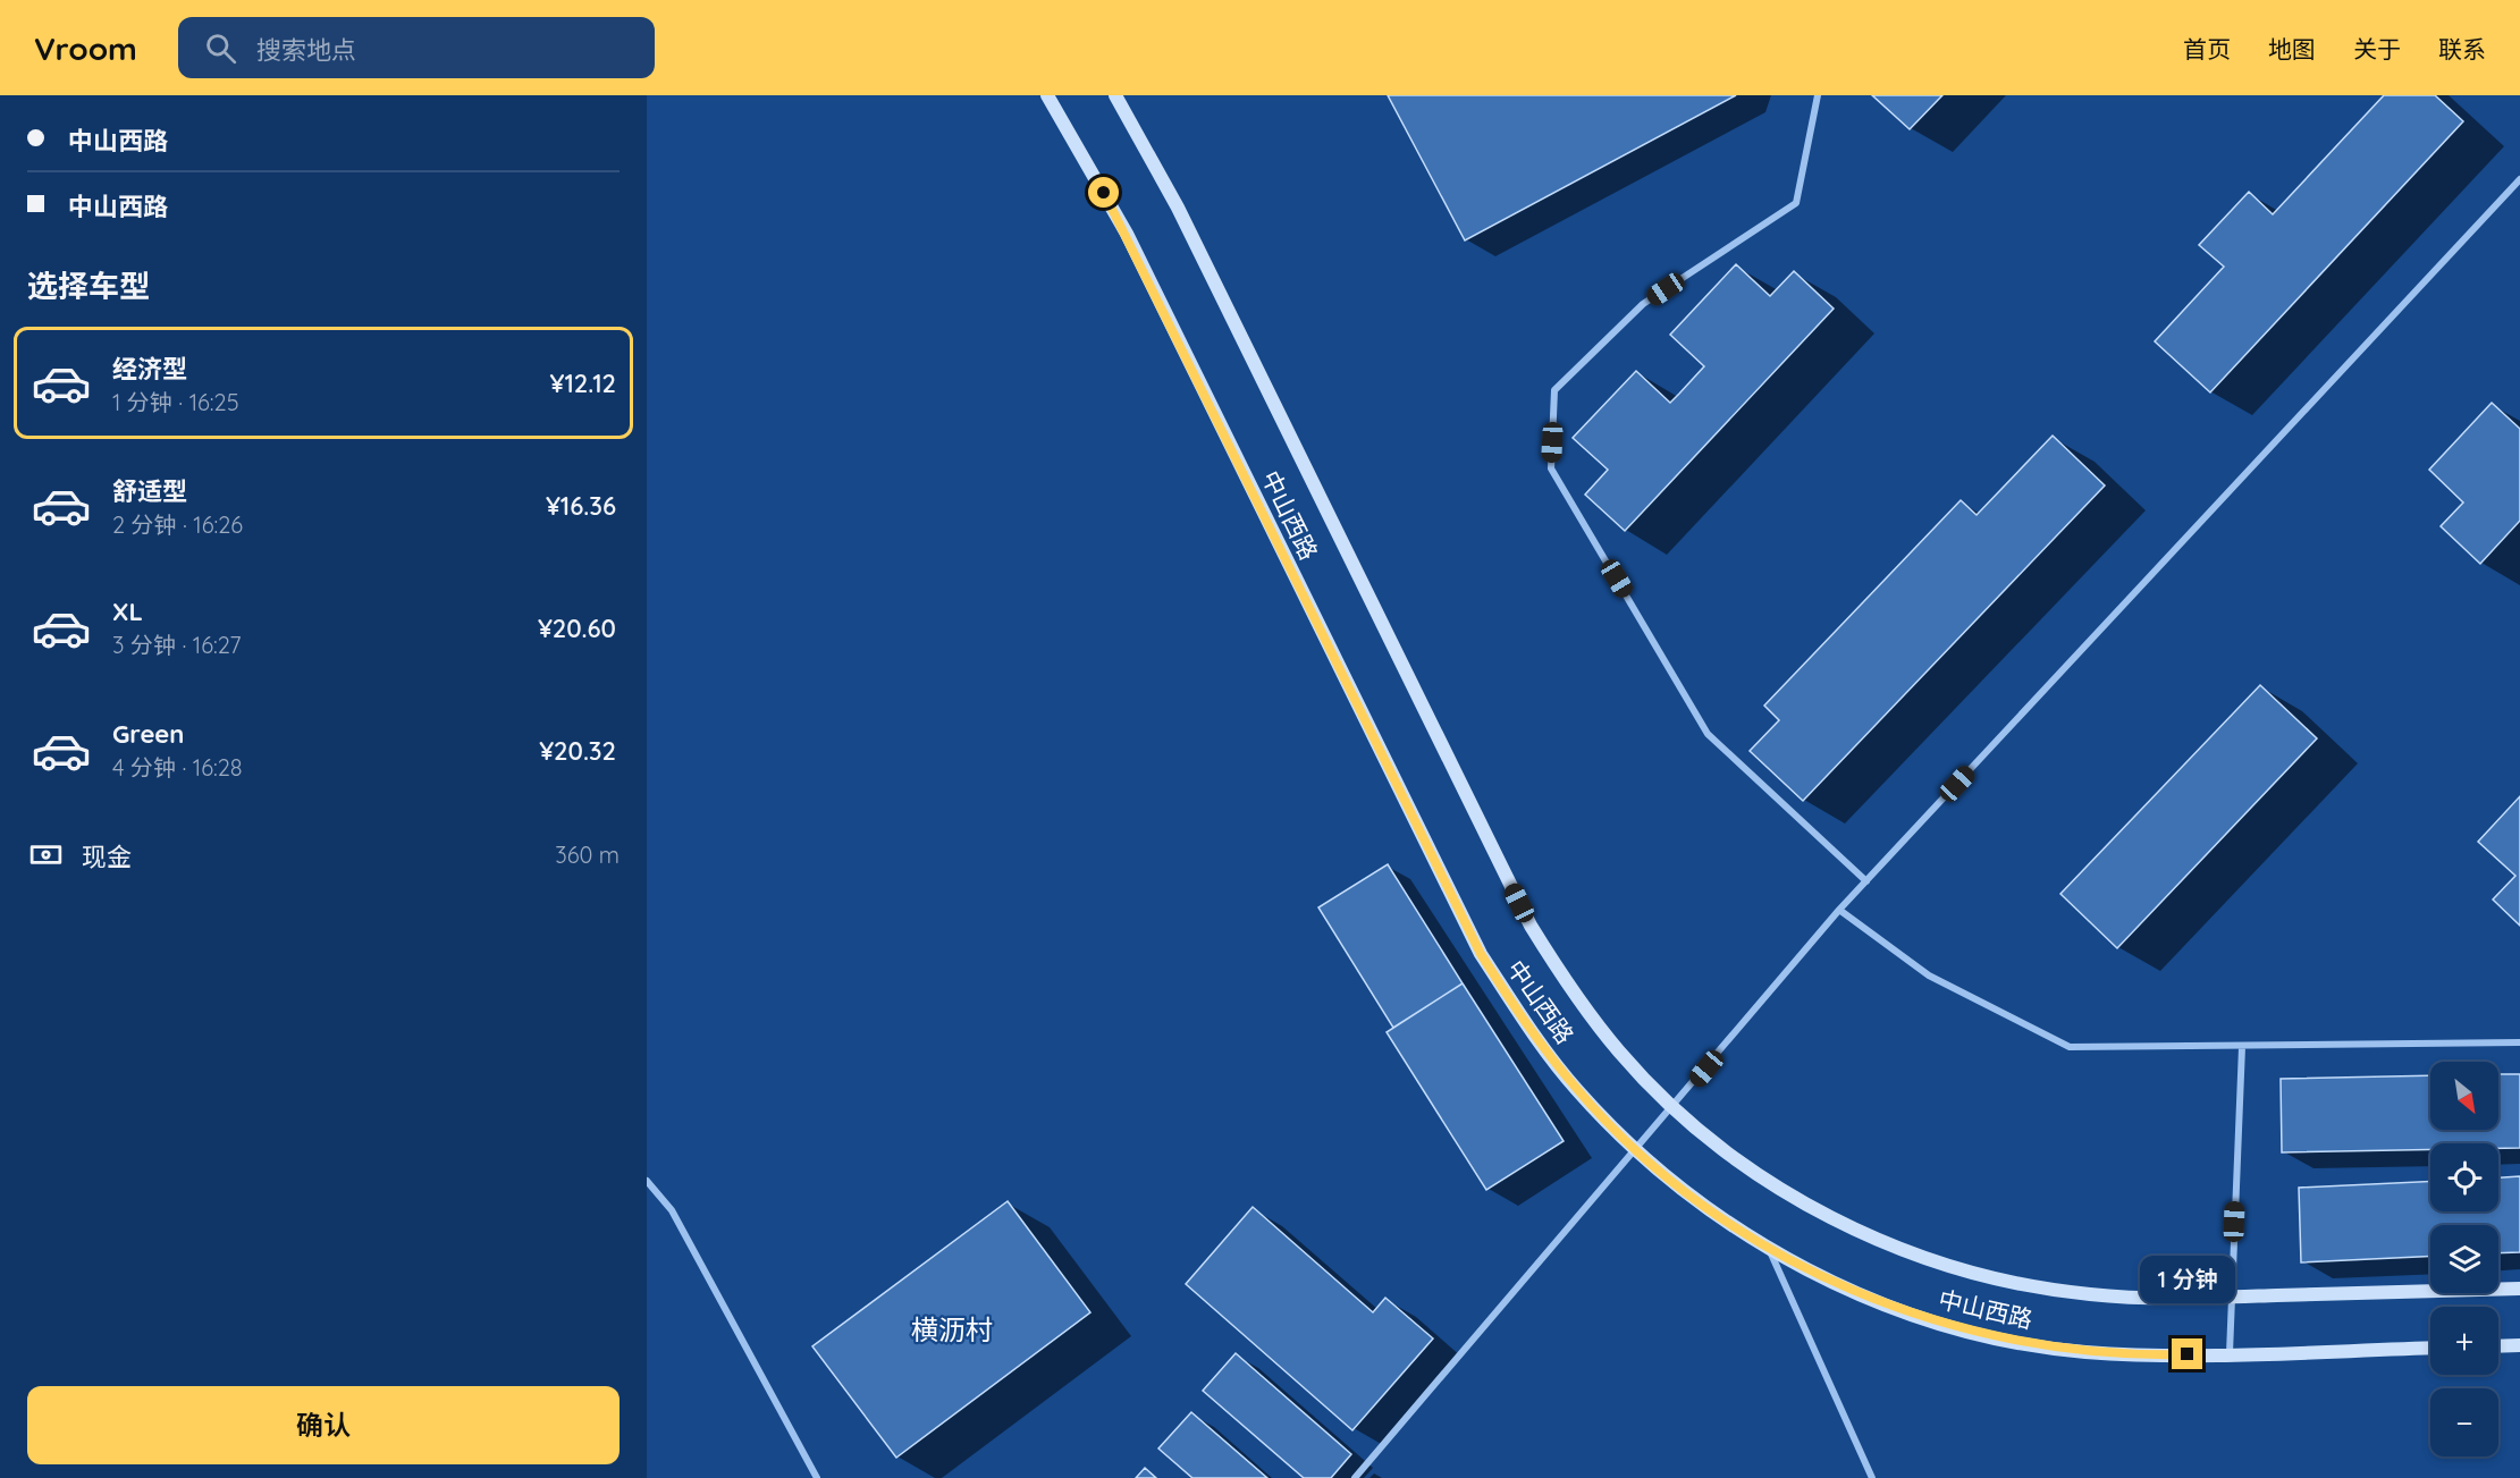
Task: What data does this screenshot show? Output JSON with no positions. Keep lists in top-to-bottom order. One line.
{"streets":{"main road":["中山西路"]},"districts":["横沥村"],"north":"bottom right","page":{"header":"Vroom","search":"搜索地点","nav":["首页","地图","关于","联系"],"banner":["中山西路","中山西路"],"heading":"选择车型","list":[{"name":"经济型","note":"1 分钟 · 16:25","value":"¥12.12"},{"name":"舒适型","note":"2 分钟 · 16:26","value":"¥16.36"},{"name":"XL","note":"3 分钟 · 16:27","value":"¥20.60"},{"name":"Green","note":"4 分钟 · 16:28","value":"¥20.32"}],"pay":["现金","360 m"],"map_buttons":["+","−"],"bubble":"1 分钟","buttons":"确认"}}
